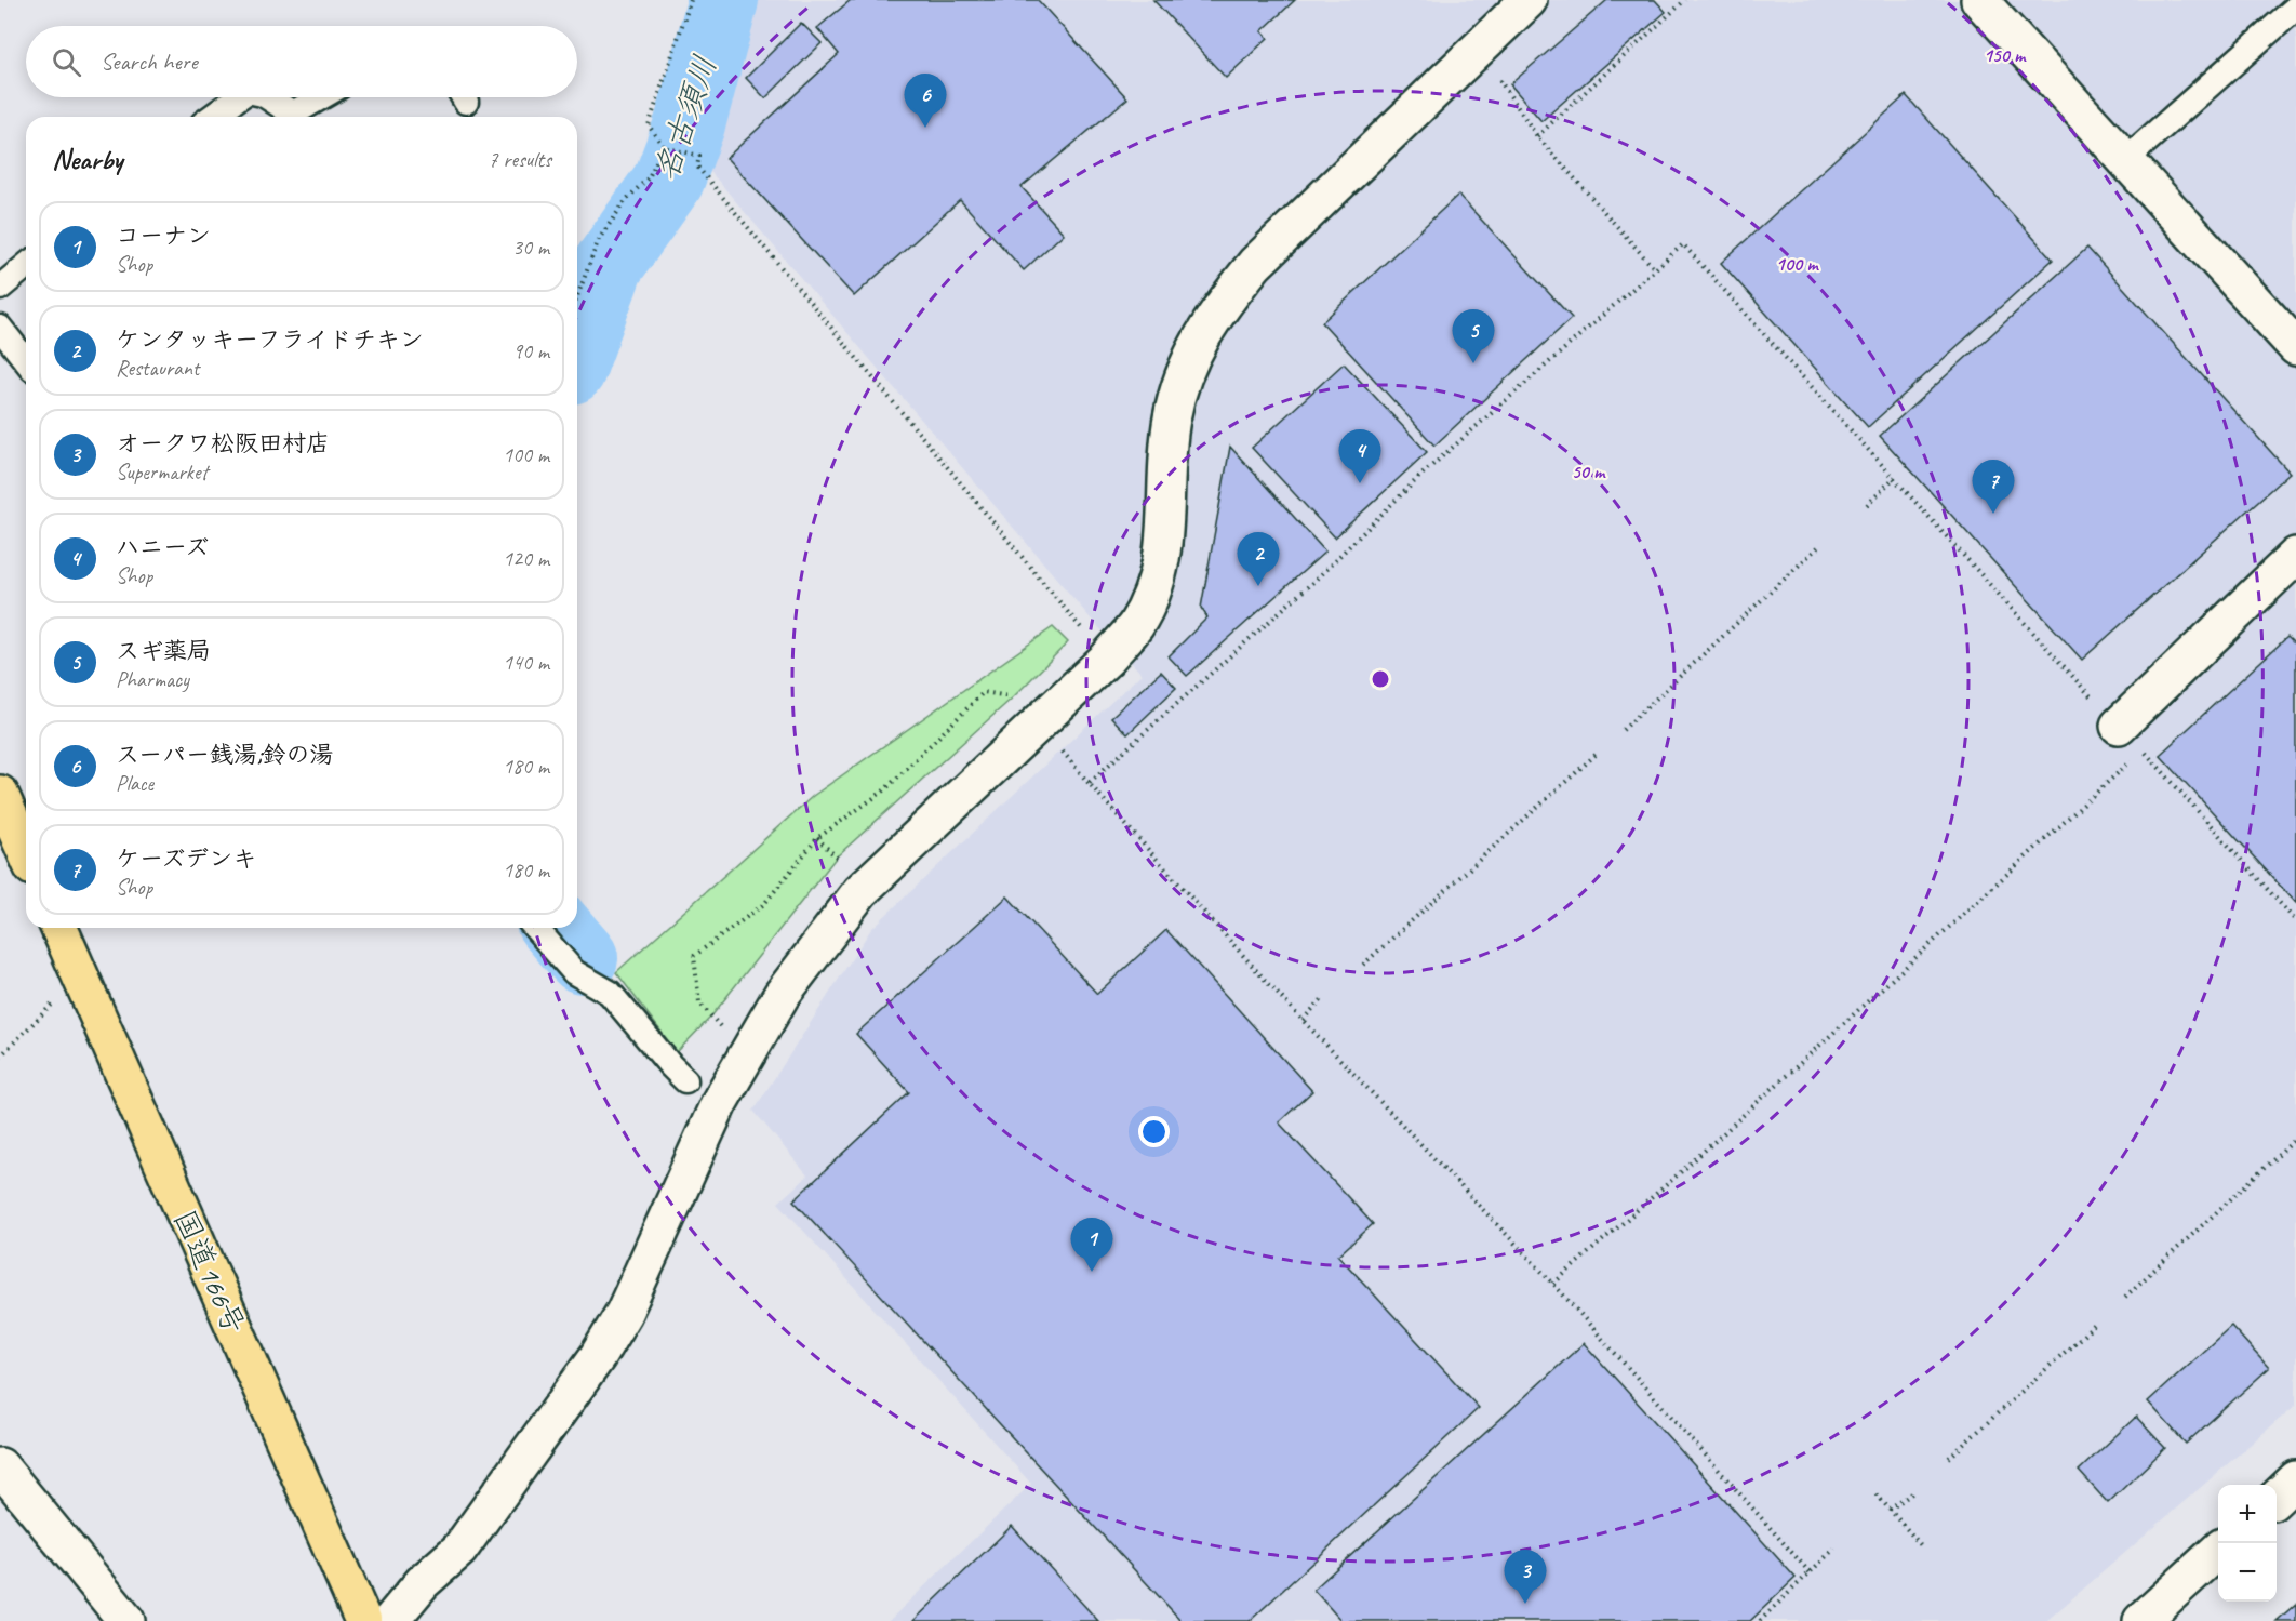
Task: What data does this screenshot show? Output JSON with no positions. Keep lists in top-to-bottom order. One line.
{"streets":{"highway":["国道166号"]},"water":["名古須川"],"page":{"search":"Search here","pins":["6","5","4","7","2","1","3"],"heading":["Nearby","7 results"],"list":[{"mark":"1","name":"コーナン","note":"Shop","value":"30 m"},{"mark":"2","name":"ケンタッキーフライドチキン","note":"Restaurant","value":"90 m"},{"mark":"3","name":"オークワ松阪田村店","note":"Supermarket","value":"100 m"},{"mark":"4","name":"ハニーズ","note":"Shop","value":"120 m"},{"mark":"5","name":"スギ薬局","note":"Pharmacy","value":"140 m"},{"mark":"6","name":"スーパー銭湯;鈴の湯","note":"Place","value":"180 m"},{"mark":"7","name":"ケーズデンキ","note":"Shop","value":"180 m"}],"map_buttons":["+","−"]},"rings":["150 m","100 m","50 m"]}
